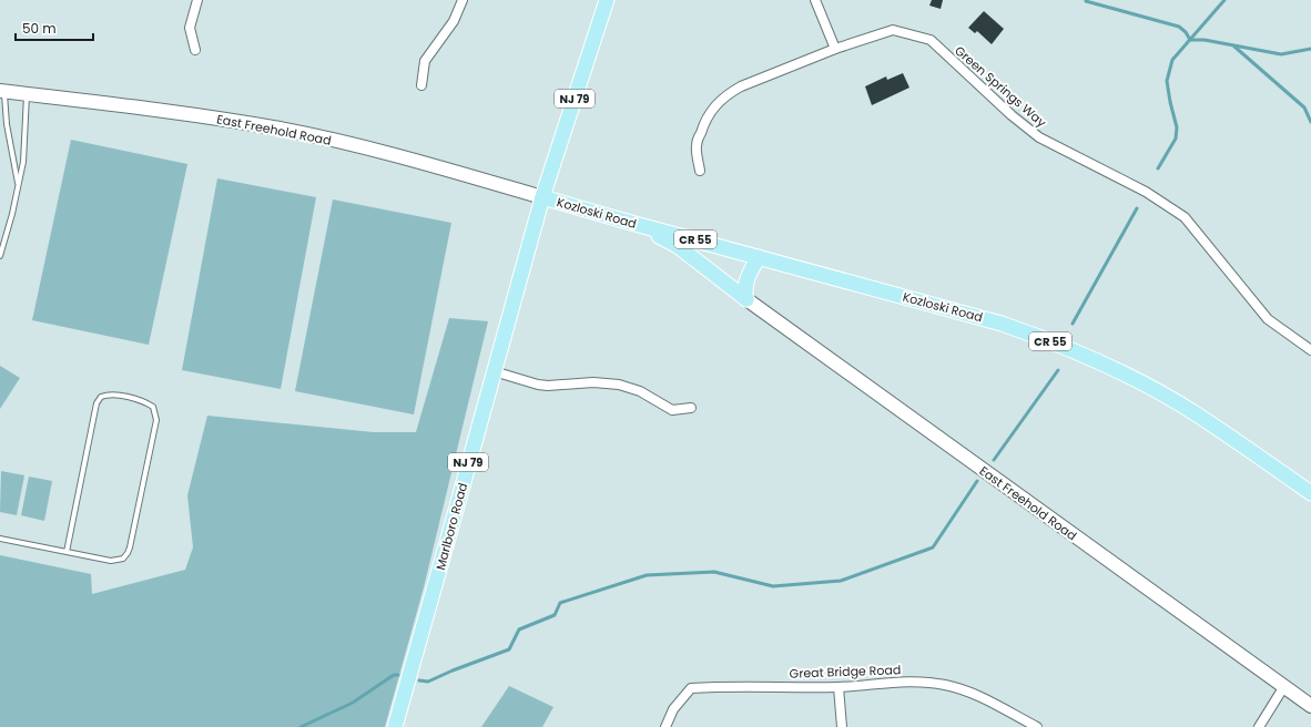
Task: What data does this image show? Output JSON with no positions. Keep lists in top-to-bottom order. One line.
{"streets":{"main road":["NJ 79","Kozloski Road","CR 55","Marlboro Road"],"street":["Green Springs Way","East Freehold Road","Great Bridge Road"]},"crossings":[["NJ 79","East Freehold Road"],["NJ 79","Kozloski Road"],["NJ 79","Marlboro Road"],["East Freehold Road","Kozloski Road"],["East Freehold Road","Marlboro Road"],["Kozloski Road","Marlboro Road"]],"scale_bar":"50 m"}
